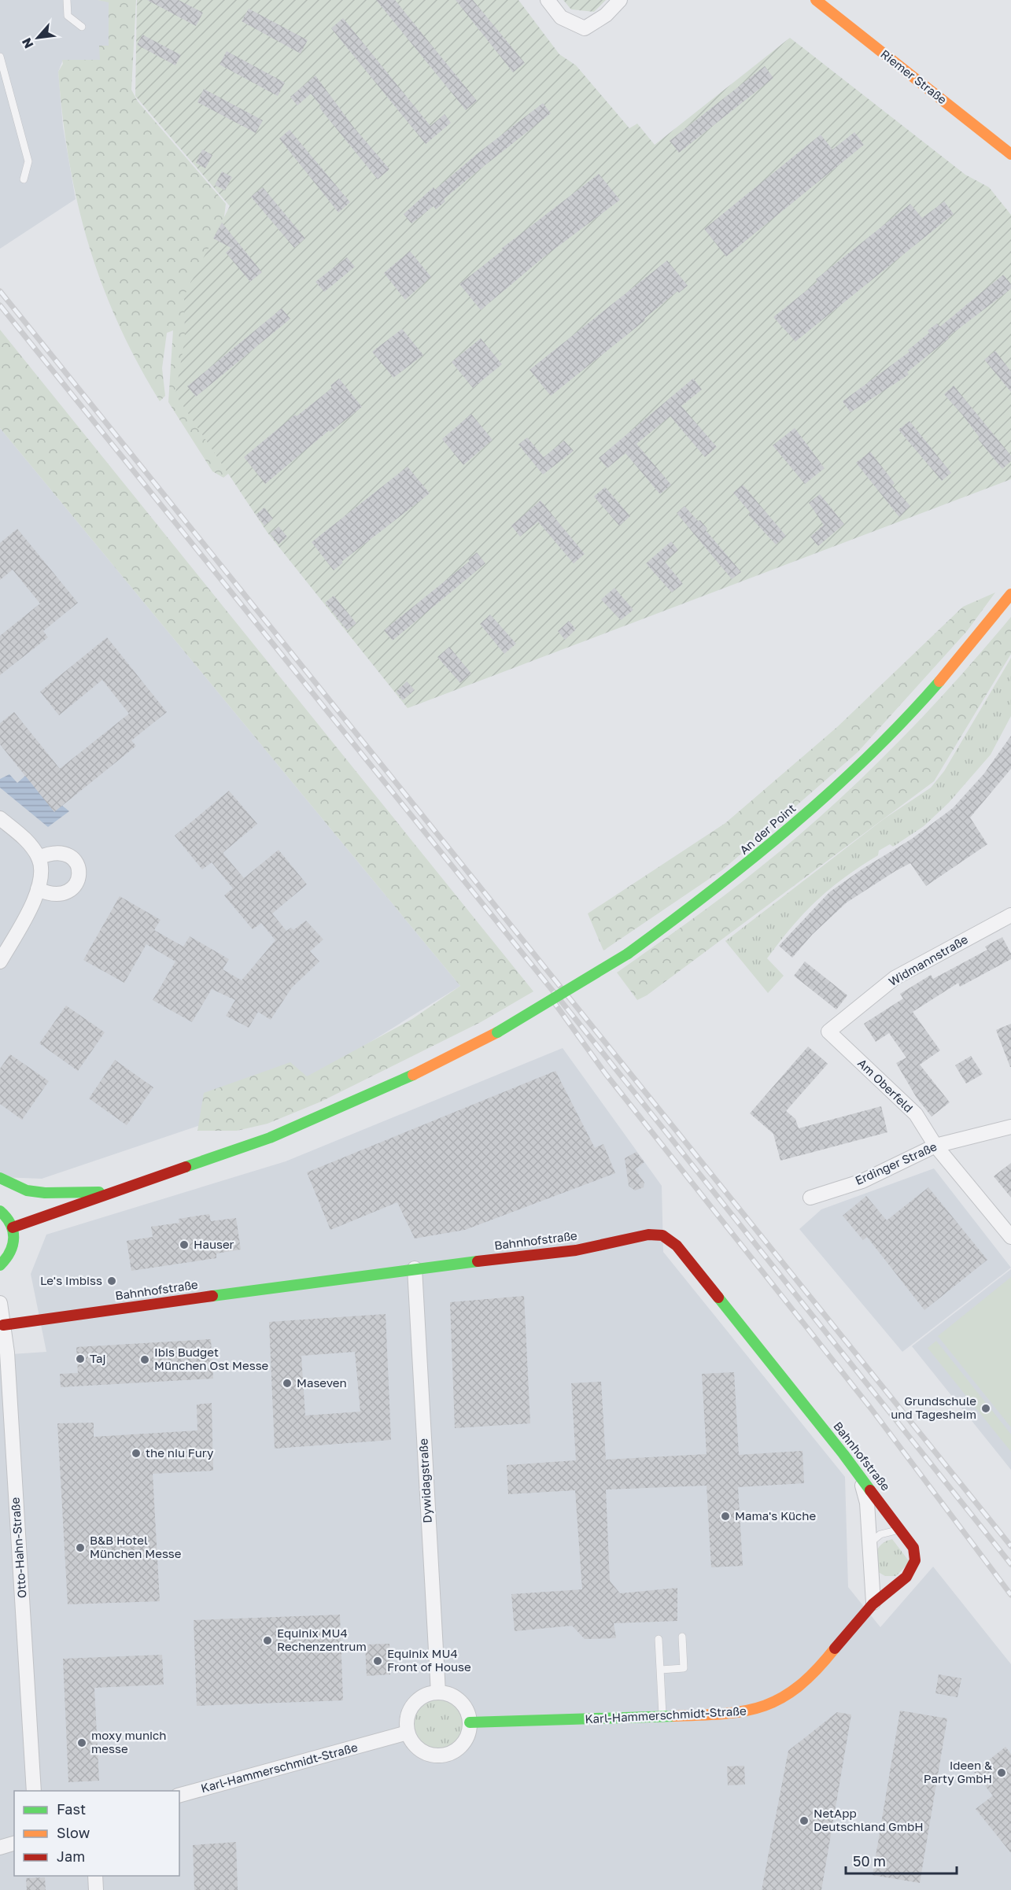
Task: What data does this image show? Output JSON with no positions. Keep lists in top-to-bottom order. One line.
{"streets":{"street":["Riemer Straße","An der Point","Widmannstraße","Am Oberfeld","Erdinger Straße","Bahnhofstraße","Dywidagstraße","Otto-Hahn-Straße","Karl-Hammerschmidt-Straße"]},"crossings":[["Widmannstraße","Am Oberfeld"],["Am Oberfeld","Erdinger Straße"],["Bahnhofstraße","Dywidagstraße"],["Bahnhofstraße","Otto-Hahn-Straße"],["Bahnhofstraße","Karl-Hammerschmidt-Straße"],["Dywidagstraße","Karl-Hammerschmidt-Straße"]],"places":["Hauser","Le's Imbiss","Taj","Ibis Budget München Ost Messe","Maseven","Grundschule und Tagesheim","the niu Fury","Mama's Küche","B&B Hotel München Messe","Equinix MU4 Rechenzentrum","Equinix MU4 Front of House","moxy munich messe","Ideen & Party GmbH","NetApp Deutschland GmbH"],"legend":["Fast","Slow","Jam"],"scale_bar":"50 m","north":"bottom left"}
